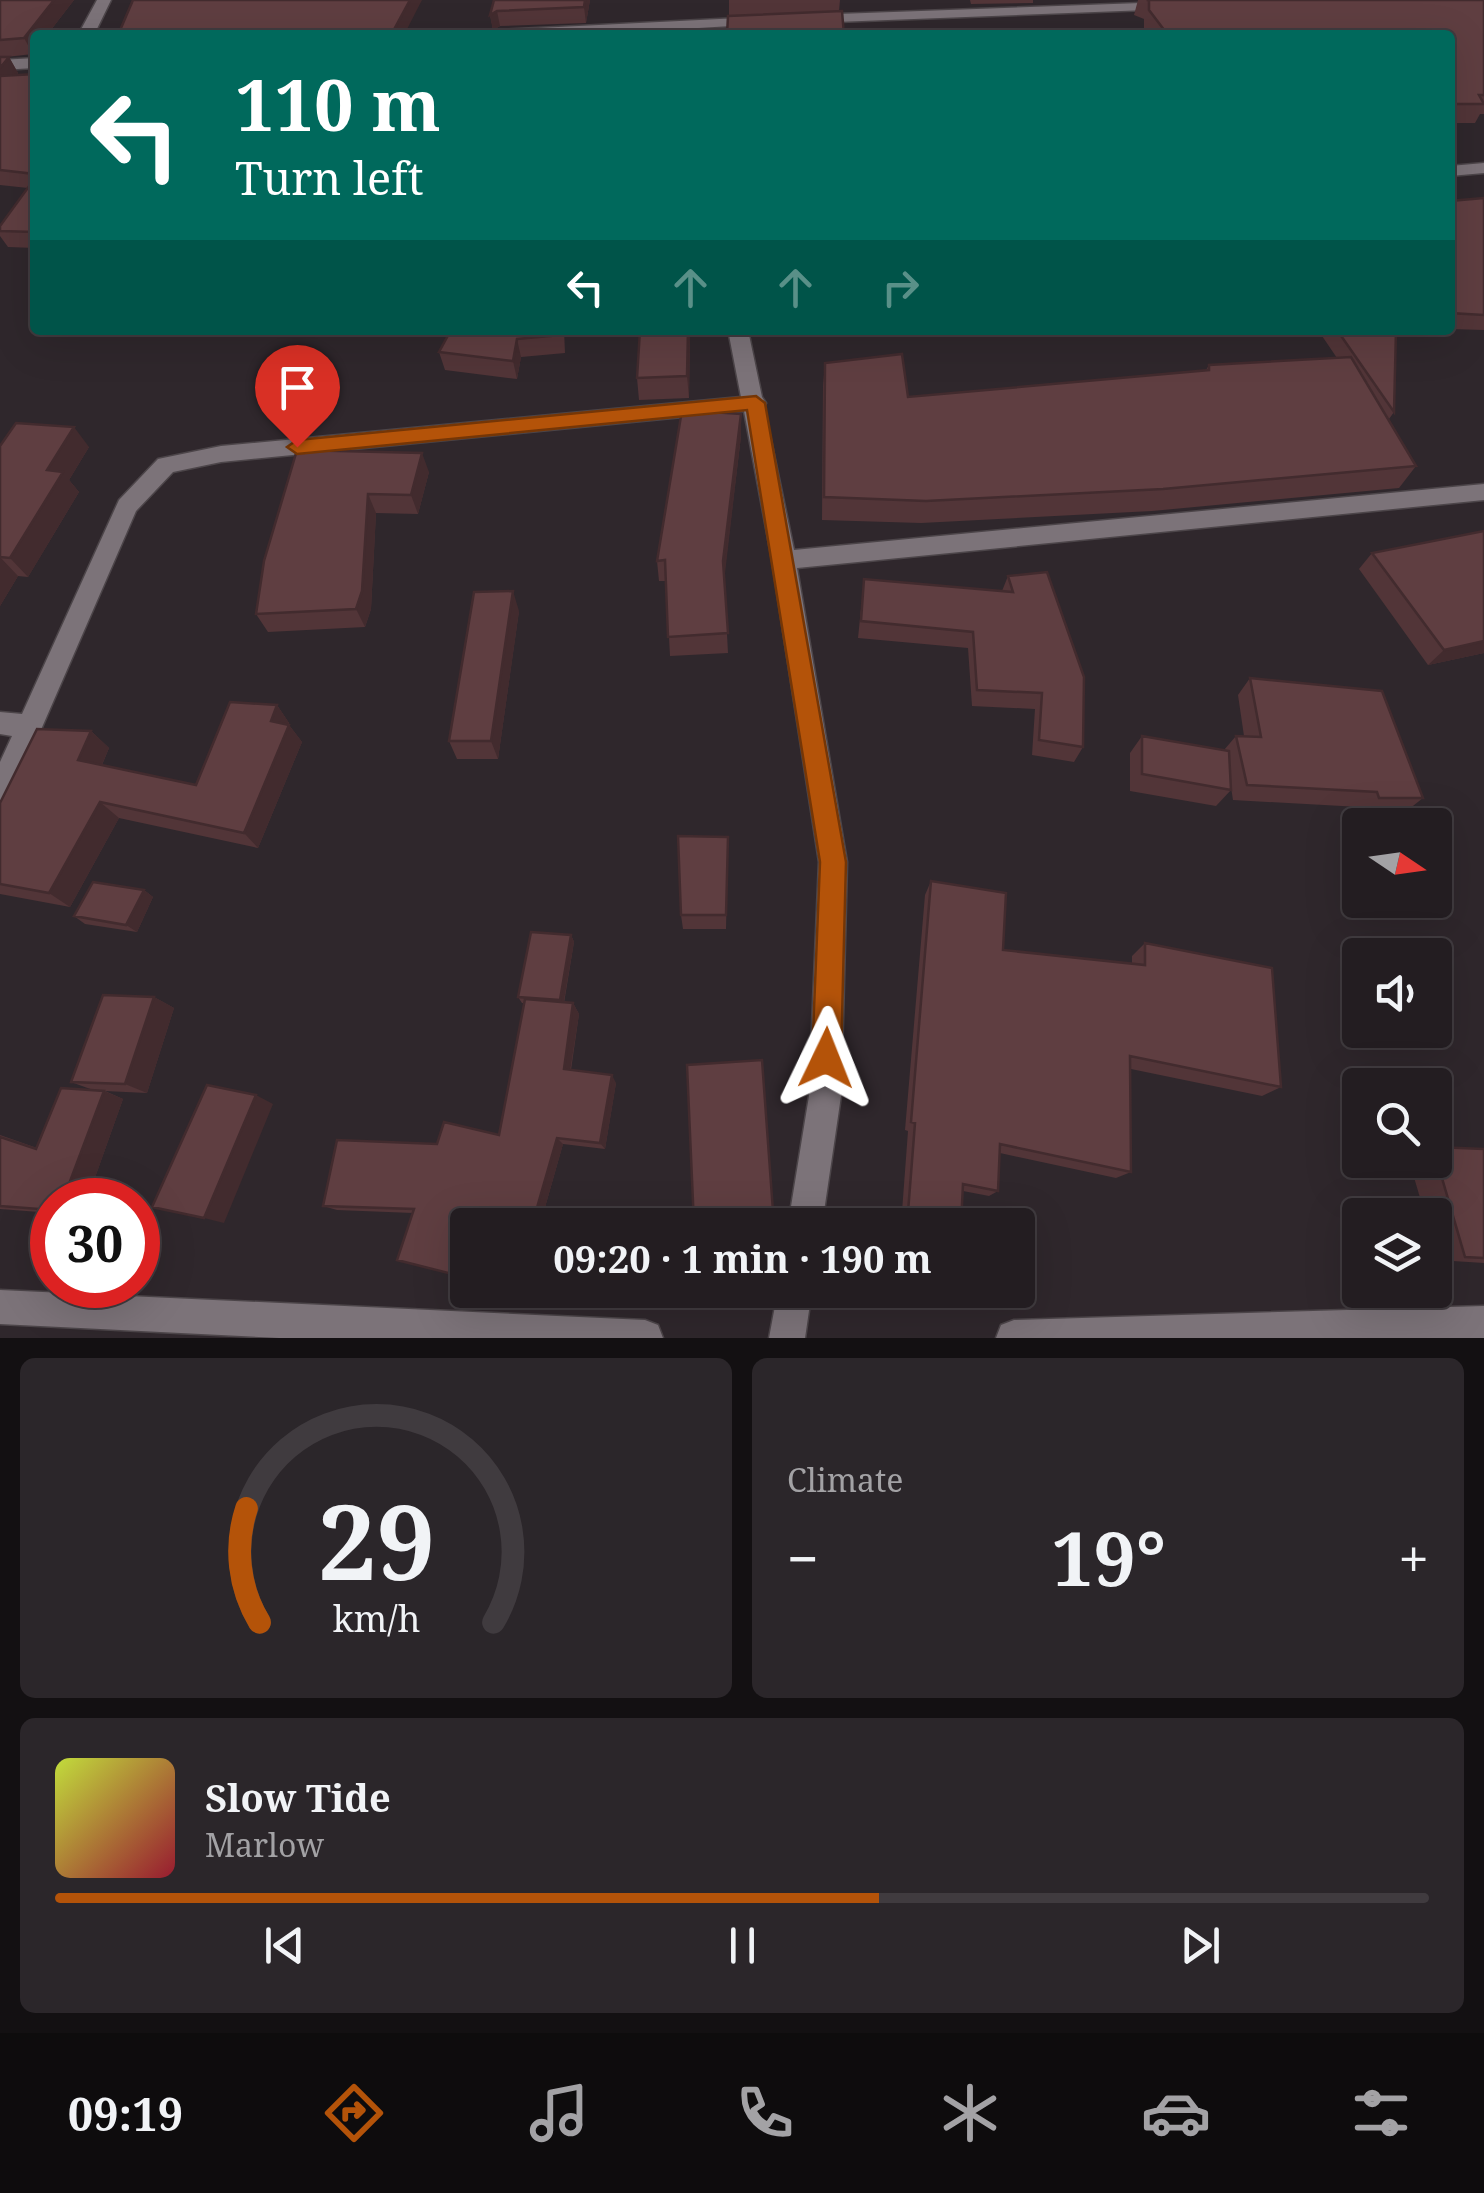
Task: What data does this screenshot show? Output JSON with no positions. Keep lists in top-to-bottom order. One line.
{"north":"right","page":{"turn":["110 m","Turn left"],"limit":"30","trip":"09:20 · 1 min · 190 m","tile":"Climate","heat":["−","19°","+"],"song":["Slow Tide","Marlow"],"tabs":"09:19","gauge":["29","km/h"]}}
